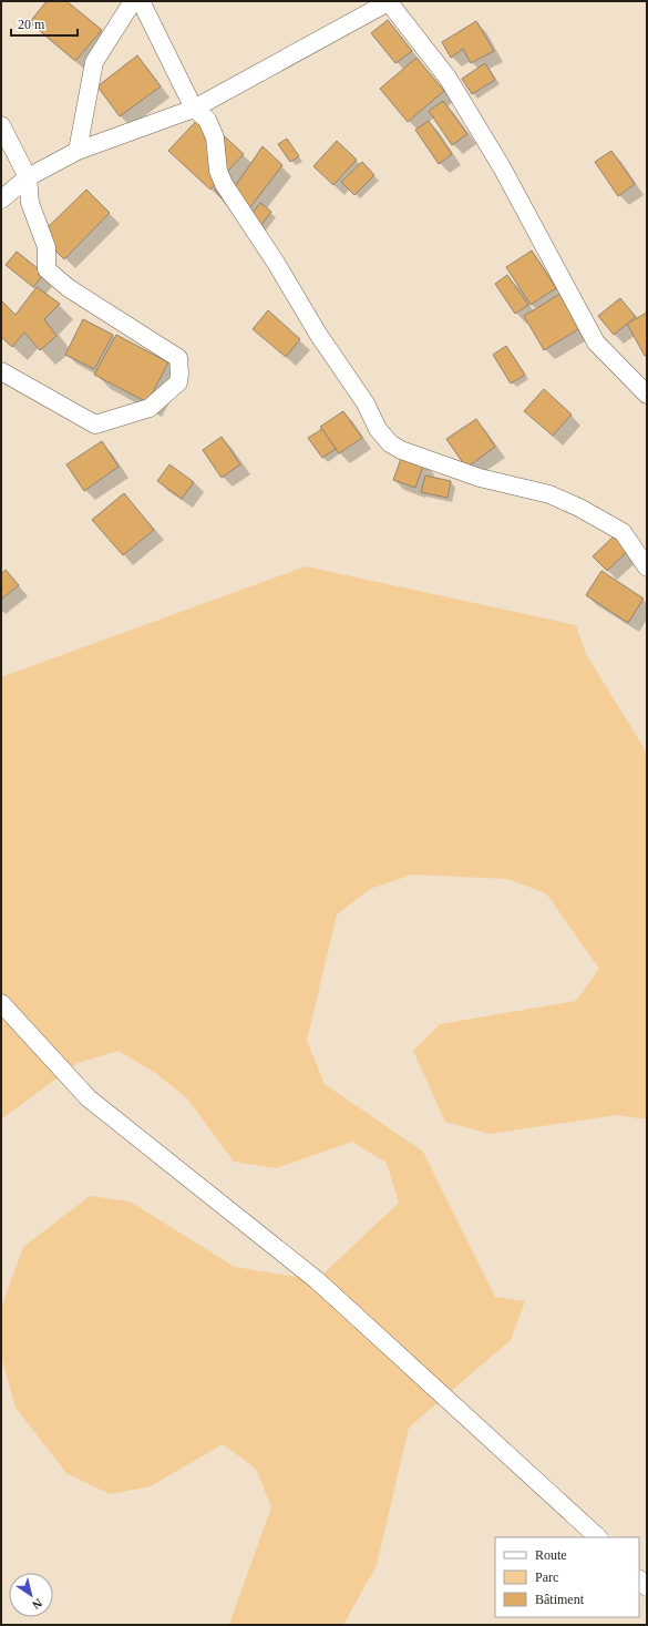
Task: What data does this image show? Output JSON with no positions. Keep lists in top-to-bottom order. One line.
{"legend":["Route","Parc","Bâtiment"],"scale_bar":"20 m","north":"bottom right"}
